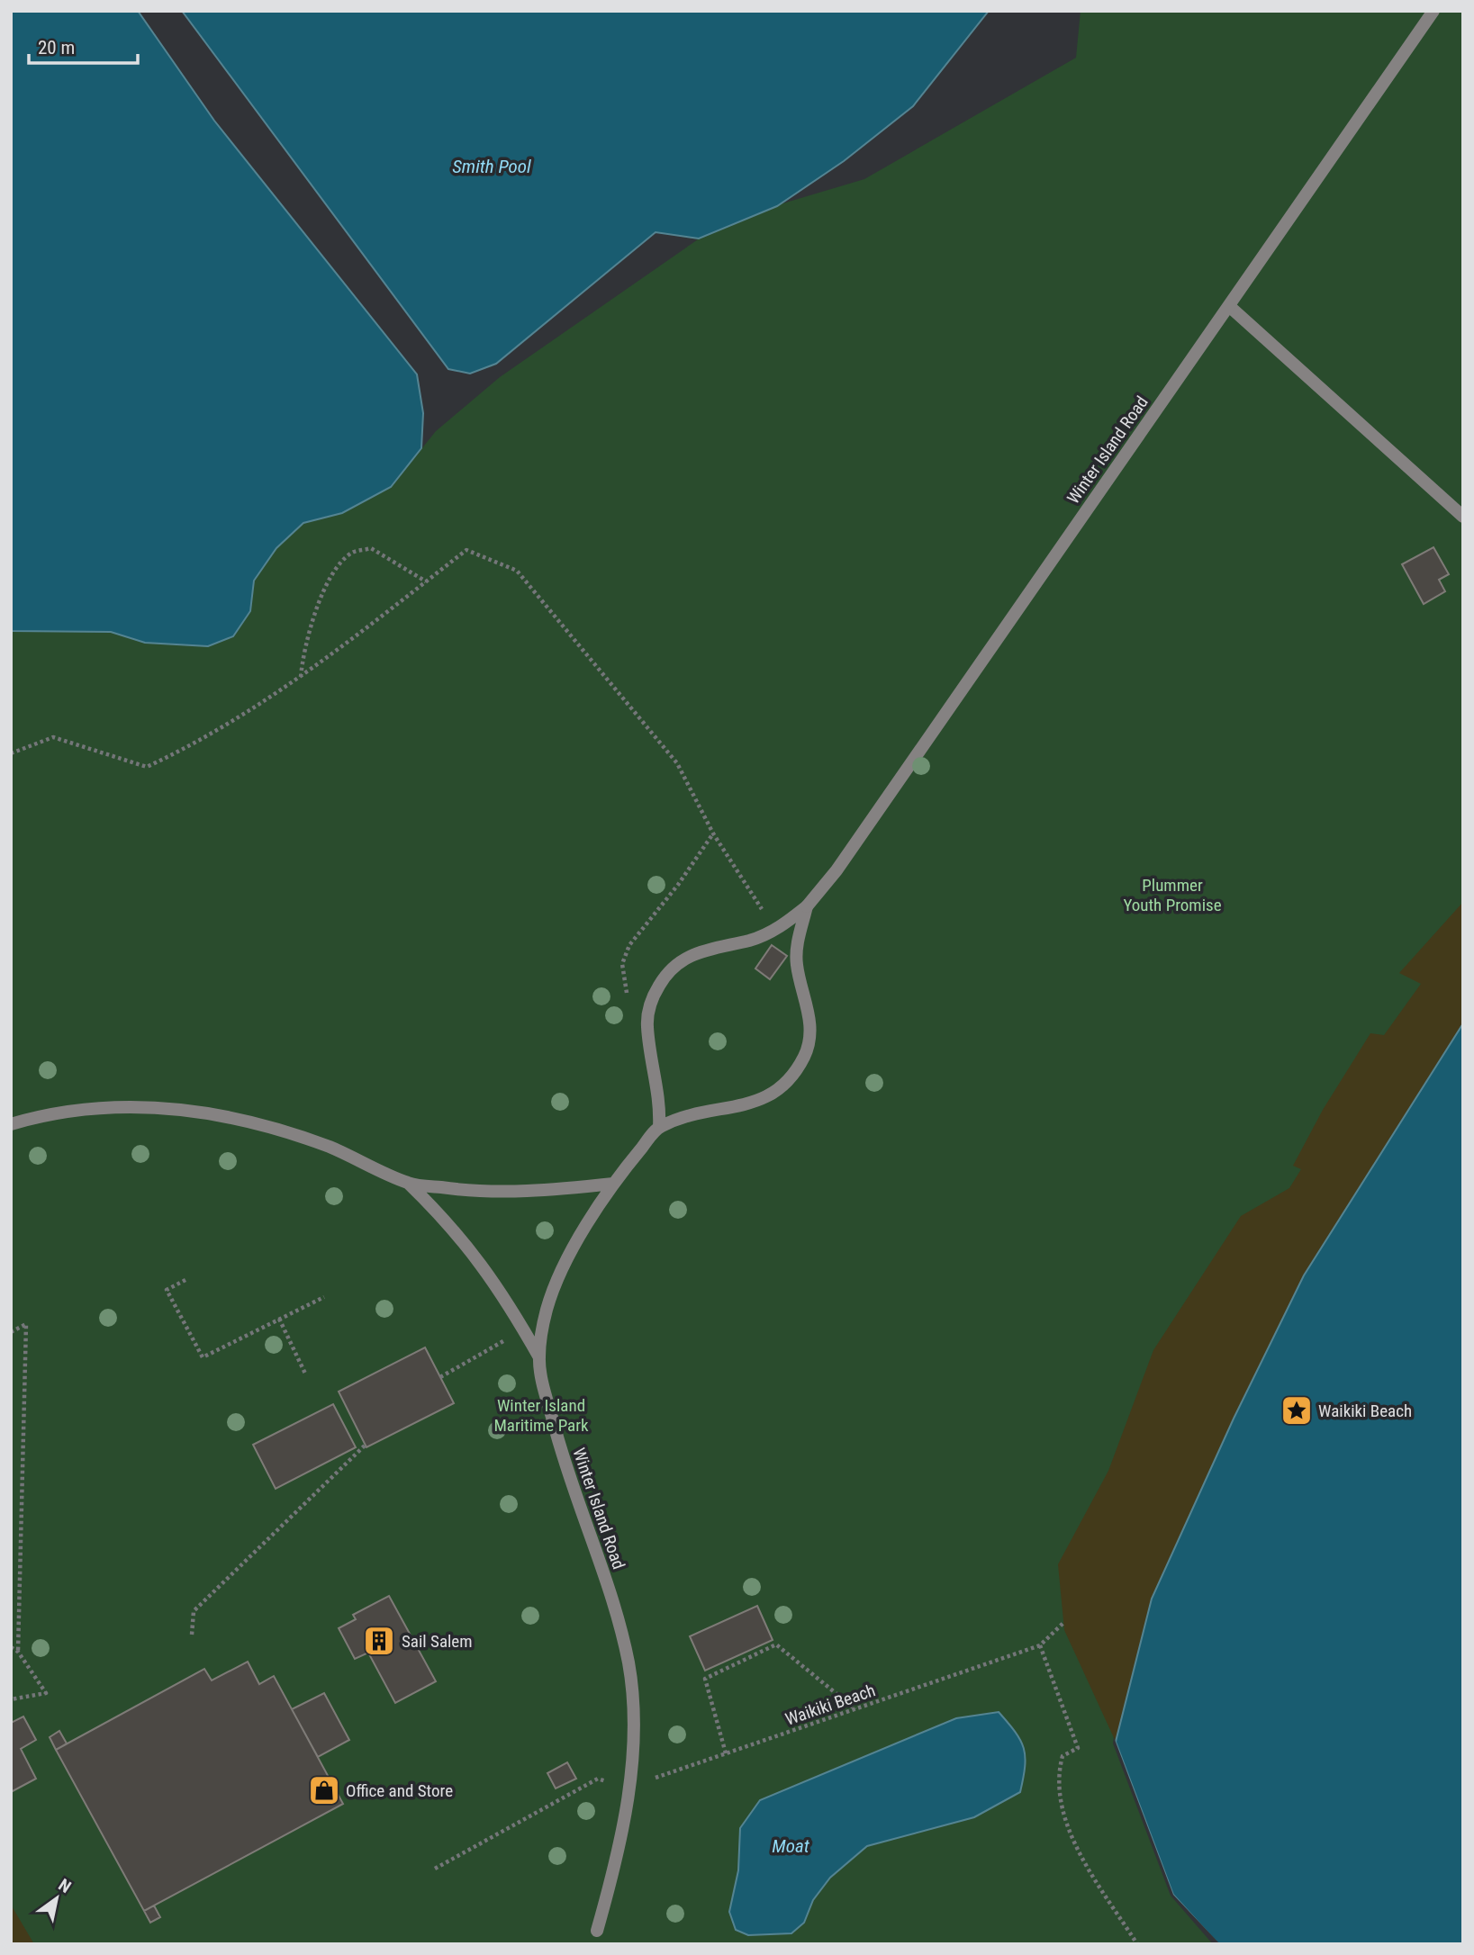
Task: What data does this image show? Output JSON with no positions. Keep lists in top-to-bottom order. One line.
{"streets":{"street":["Winter Island Road"],"path":["Waikiki Beach"]},"crossings":[["Winter Island Road","Waikiki Beach"]],"water":["Smith Pool","Moat"],"parks":["Plummer Youth Promise","Winter Island Maritime Park"],"places":{"place":["Waikiki Beach"],"building":["Sail Salem"],"shop":["Office and Store"]},"scale_bar":"20 m","north":"top right"}
